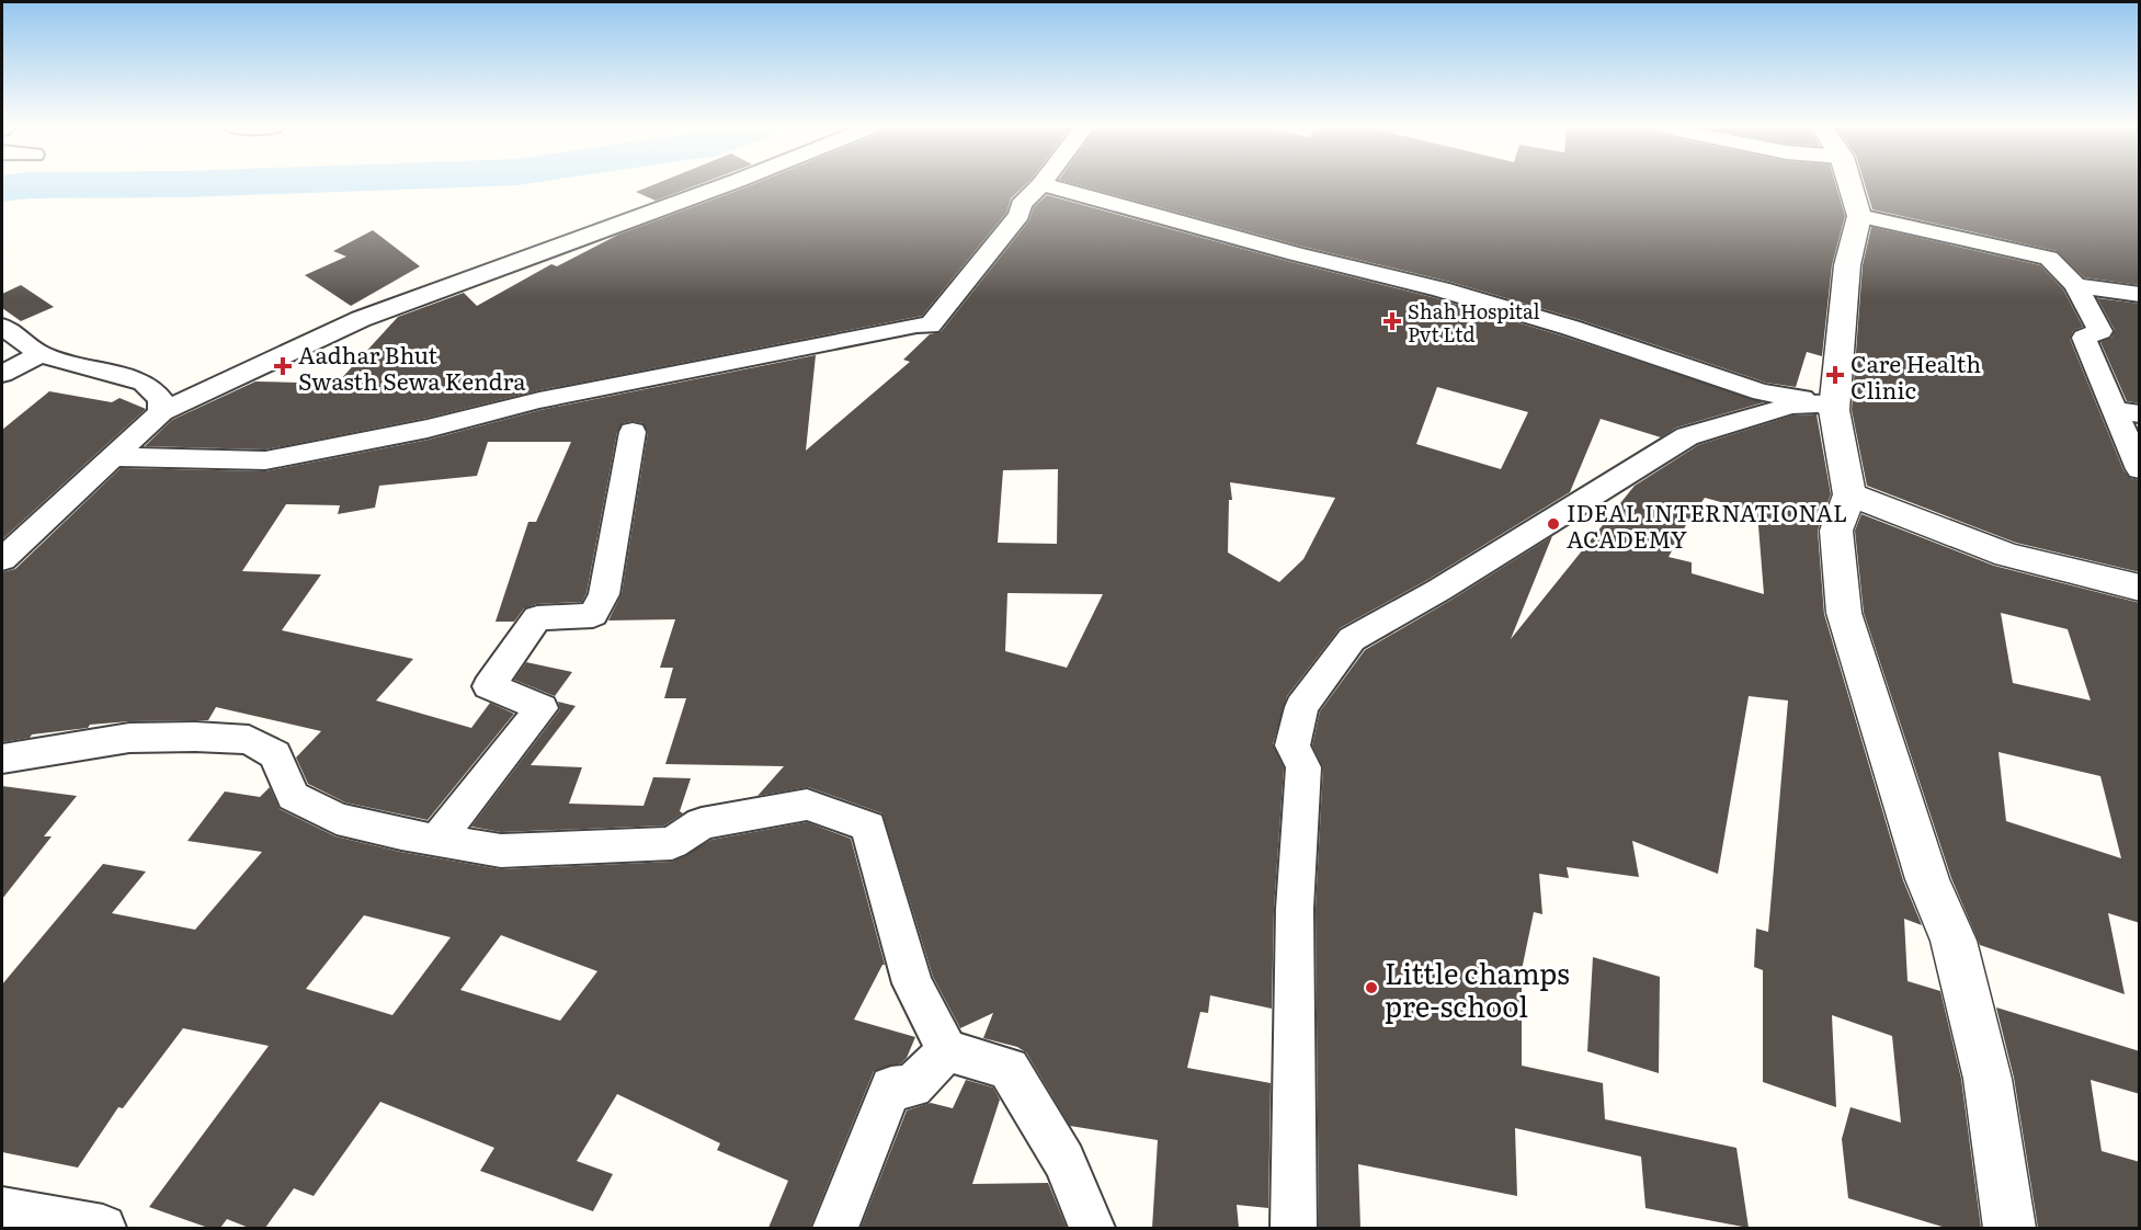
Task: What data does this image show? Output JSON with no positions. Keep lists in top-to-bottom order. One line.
{"places":{"health":["Shah Hospital Pvt Ltd","Aadhar Bhut Swasth Sewa Kendra","Care Health Clinic"],"other":["IDEAL INTERNATIONAL ACADEMY","Little champs pre-school"]}}
